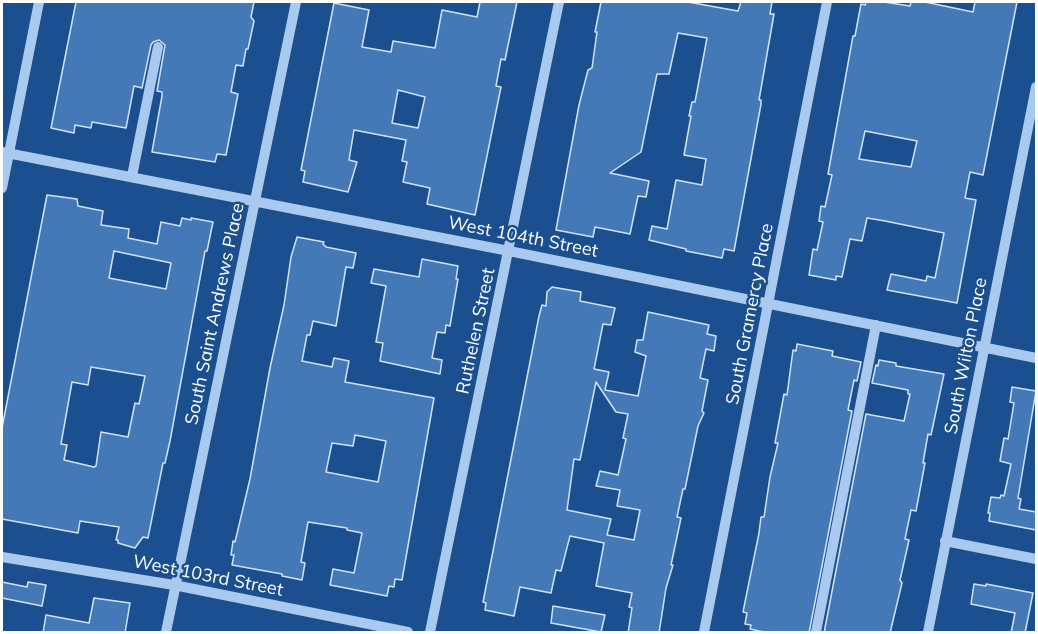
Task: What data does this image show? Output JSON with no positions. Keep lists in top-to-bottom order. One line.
{"streets":{"street":["West 104th Street","South Saint Andrews Place","South Gramercy Place","Ruthelen Street","South Wilton Place","West 103rd Street"]},"crossings":[["West 104th Street","South Saint Andrews Place"],["West 104th Street","South Gramercy Place"],["West 104th Street","Ruthelen Street"],["West 104th Street","South Wilton Place"],["South Saint Andrews Place","West 103rd Street"]]}
